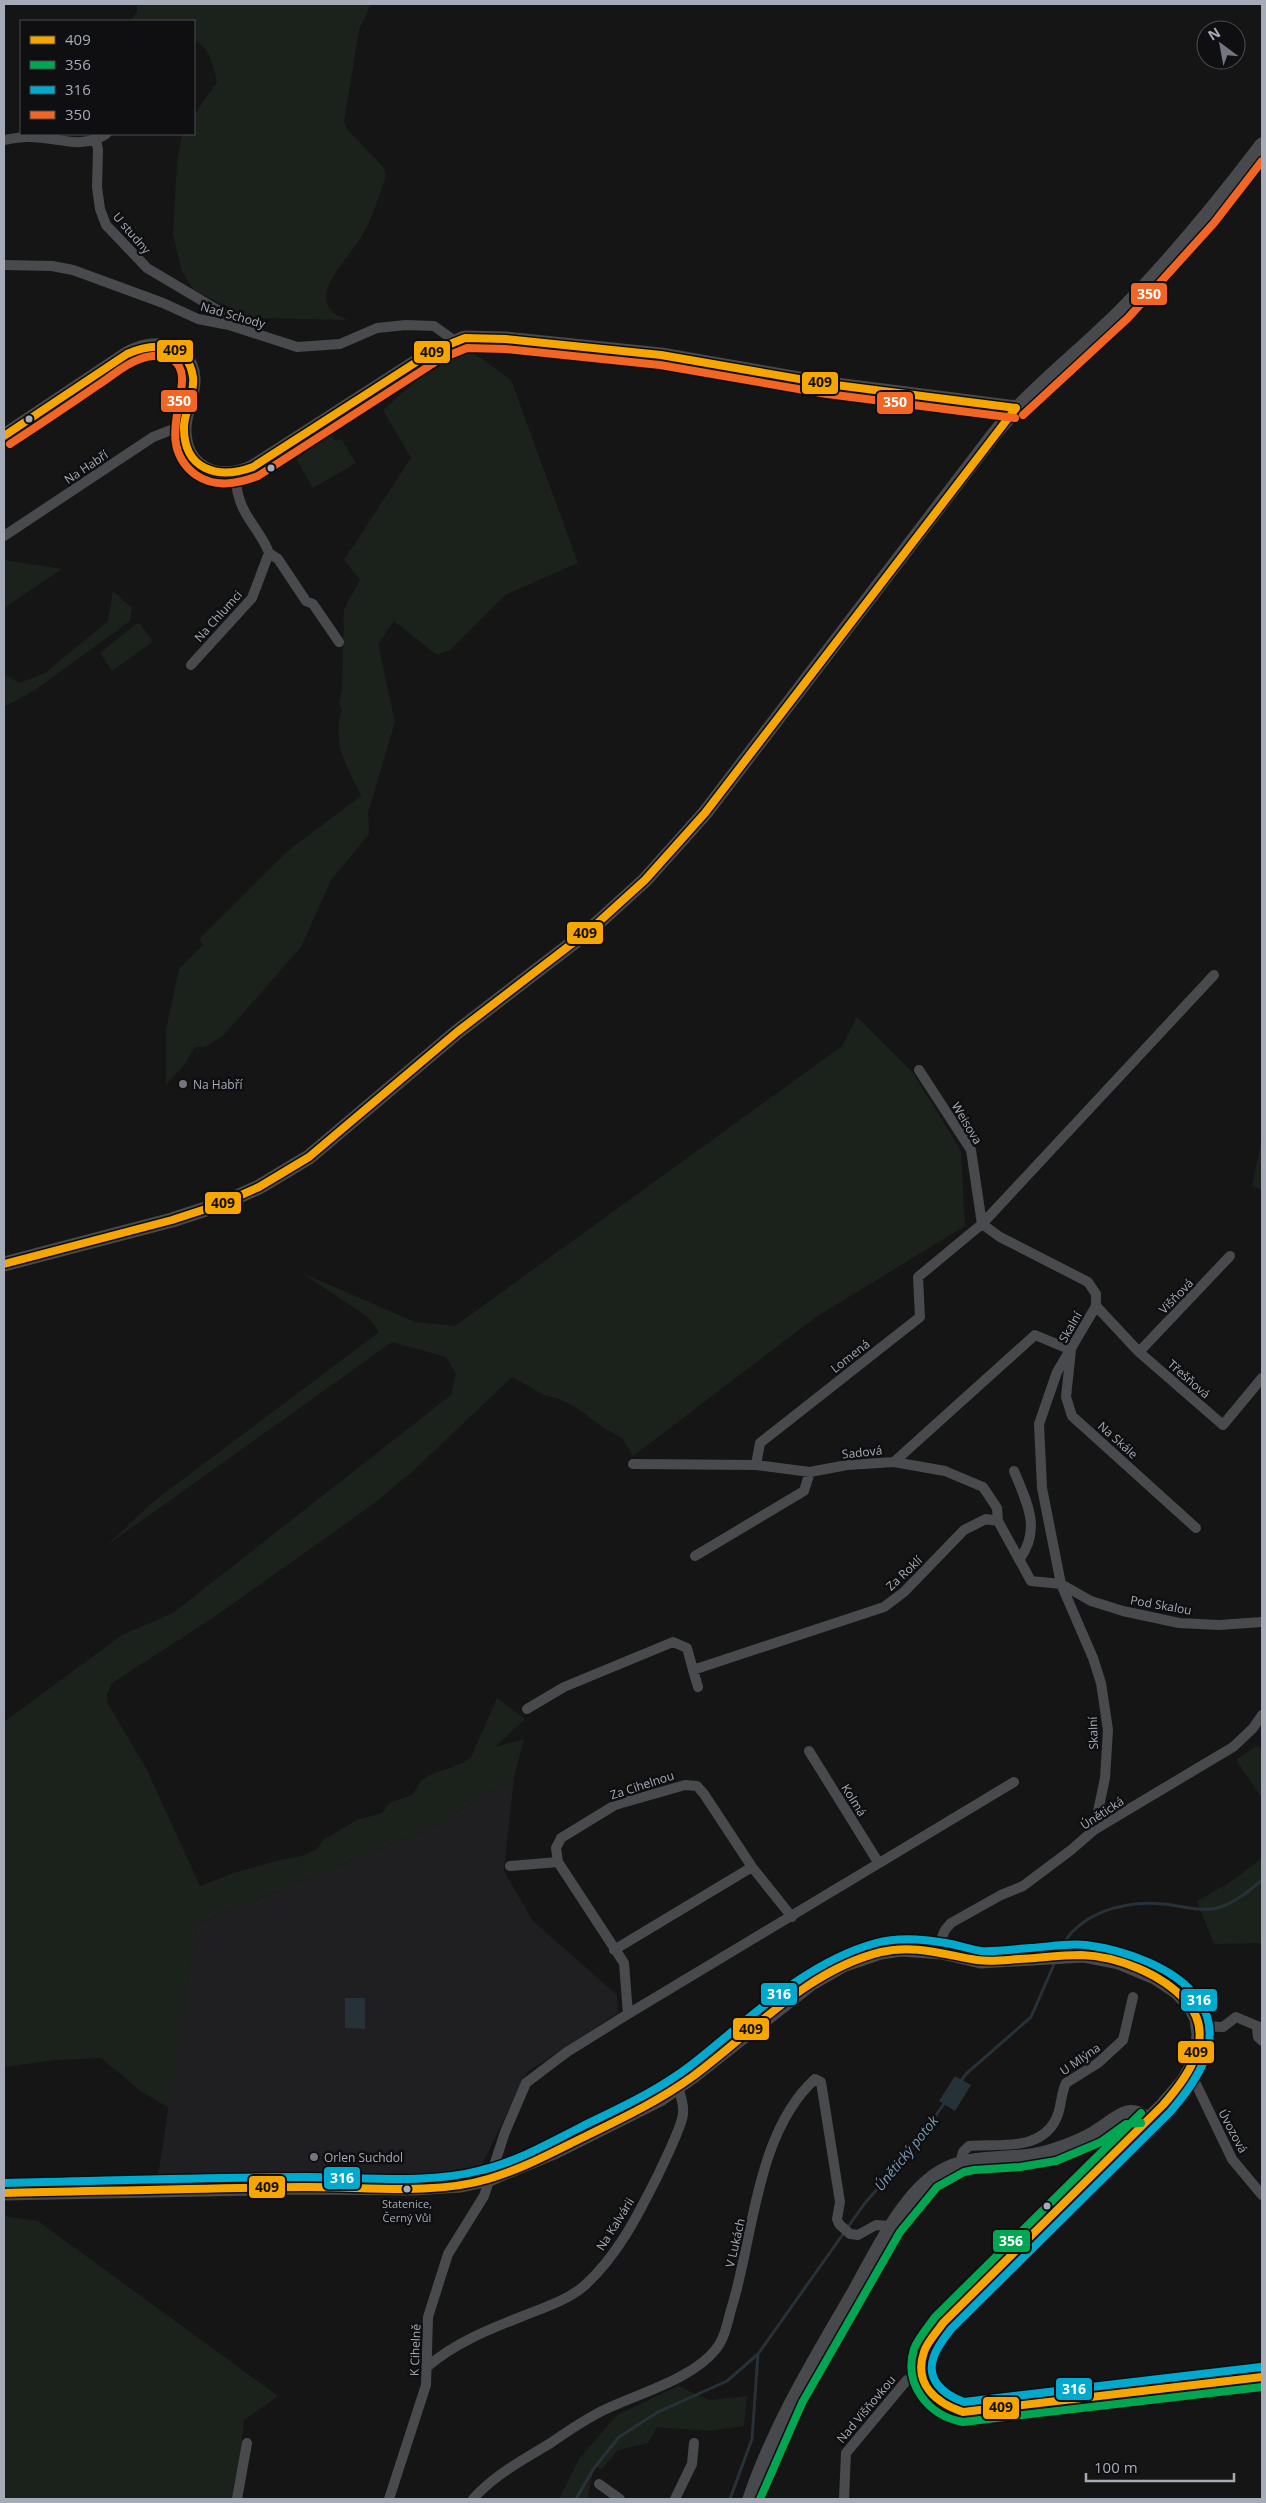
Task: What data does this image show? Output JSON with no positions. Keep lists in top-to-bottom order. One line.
{"streets":{"street":["U studny","Nad Schody","Na Habří","Na Chlumci","Weisova","Višňová","Skalní","Lomená","Třešňová","Na Skále","Sadová","Za Roklí","Pod Skalou","Za Cihelnou","Kolmá","Únětická","U Mlýna","Úvozová","Na Kalvárii","V Lukách","K Cihelně","Nad Višňovkou"]},"crossings":[["U studny","Nad Schody"],["Weisova","Skalní"],["Weisova","Lomená"],["Višňová","Třešňová"],["Skalní","Lomená"],["Skalní","Třešňová"],["Skalní","Na Skále"],["Skalní","Sadová"],["Skalní","Pod Skalou"],["Skalní","Únětická"],["Na Skále","Sadová"],["Na Kalvárii","K Cihelně"]],"water":["Únětický potok"],"places":["Na Habří","Orlen Suchdol","Statenice, Černý Vůl"],"lines":["transit line 350","transit line 409","transit line 316","transit line 356"],"legend":["409","356","316","350"],"scale_bar":"100 m","north":"top left"}
